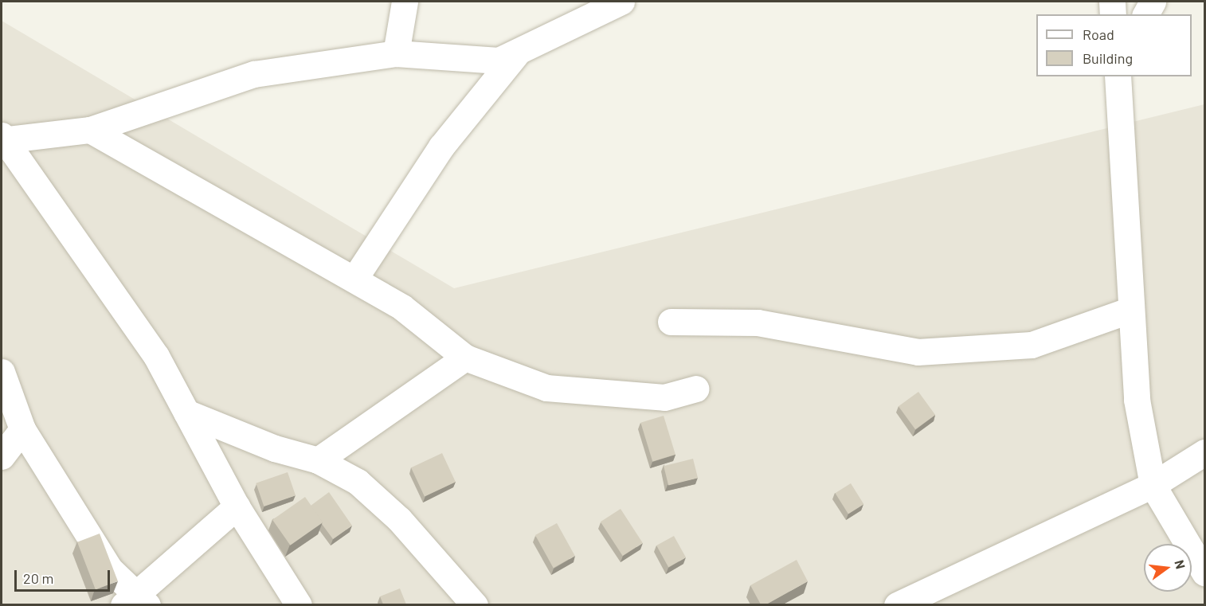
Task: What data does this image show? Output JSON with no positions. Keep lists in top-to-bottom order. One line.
{"legend":["Road","Building"],"scale_bar":"20 m","north":"right"}
